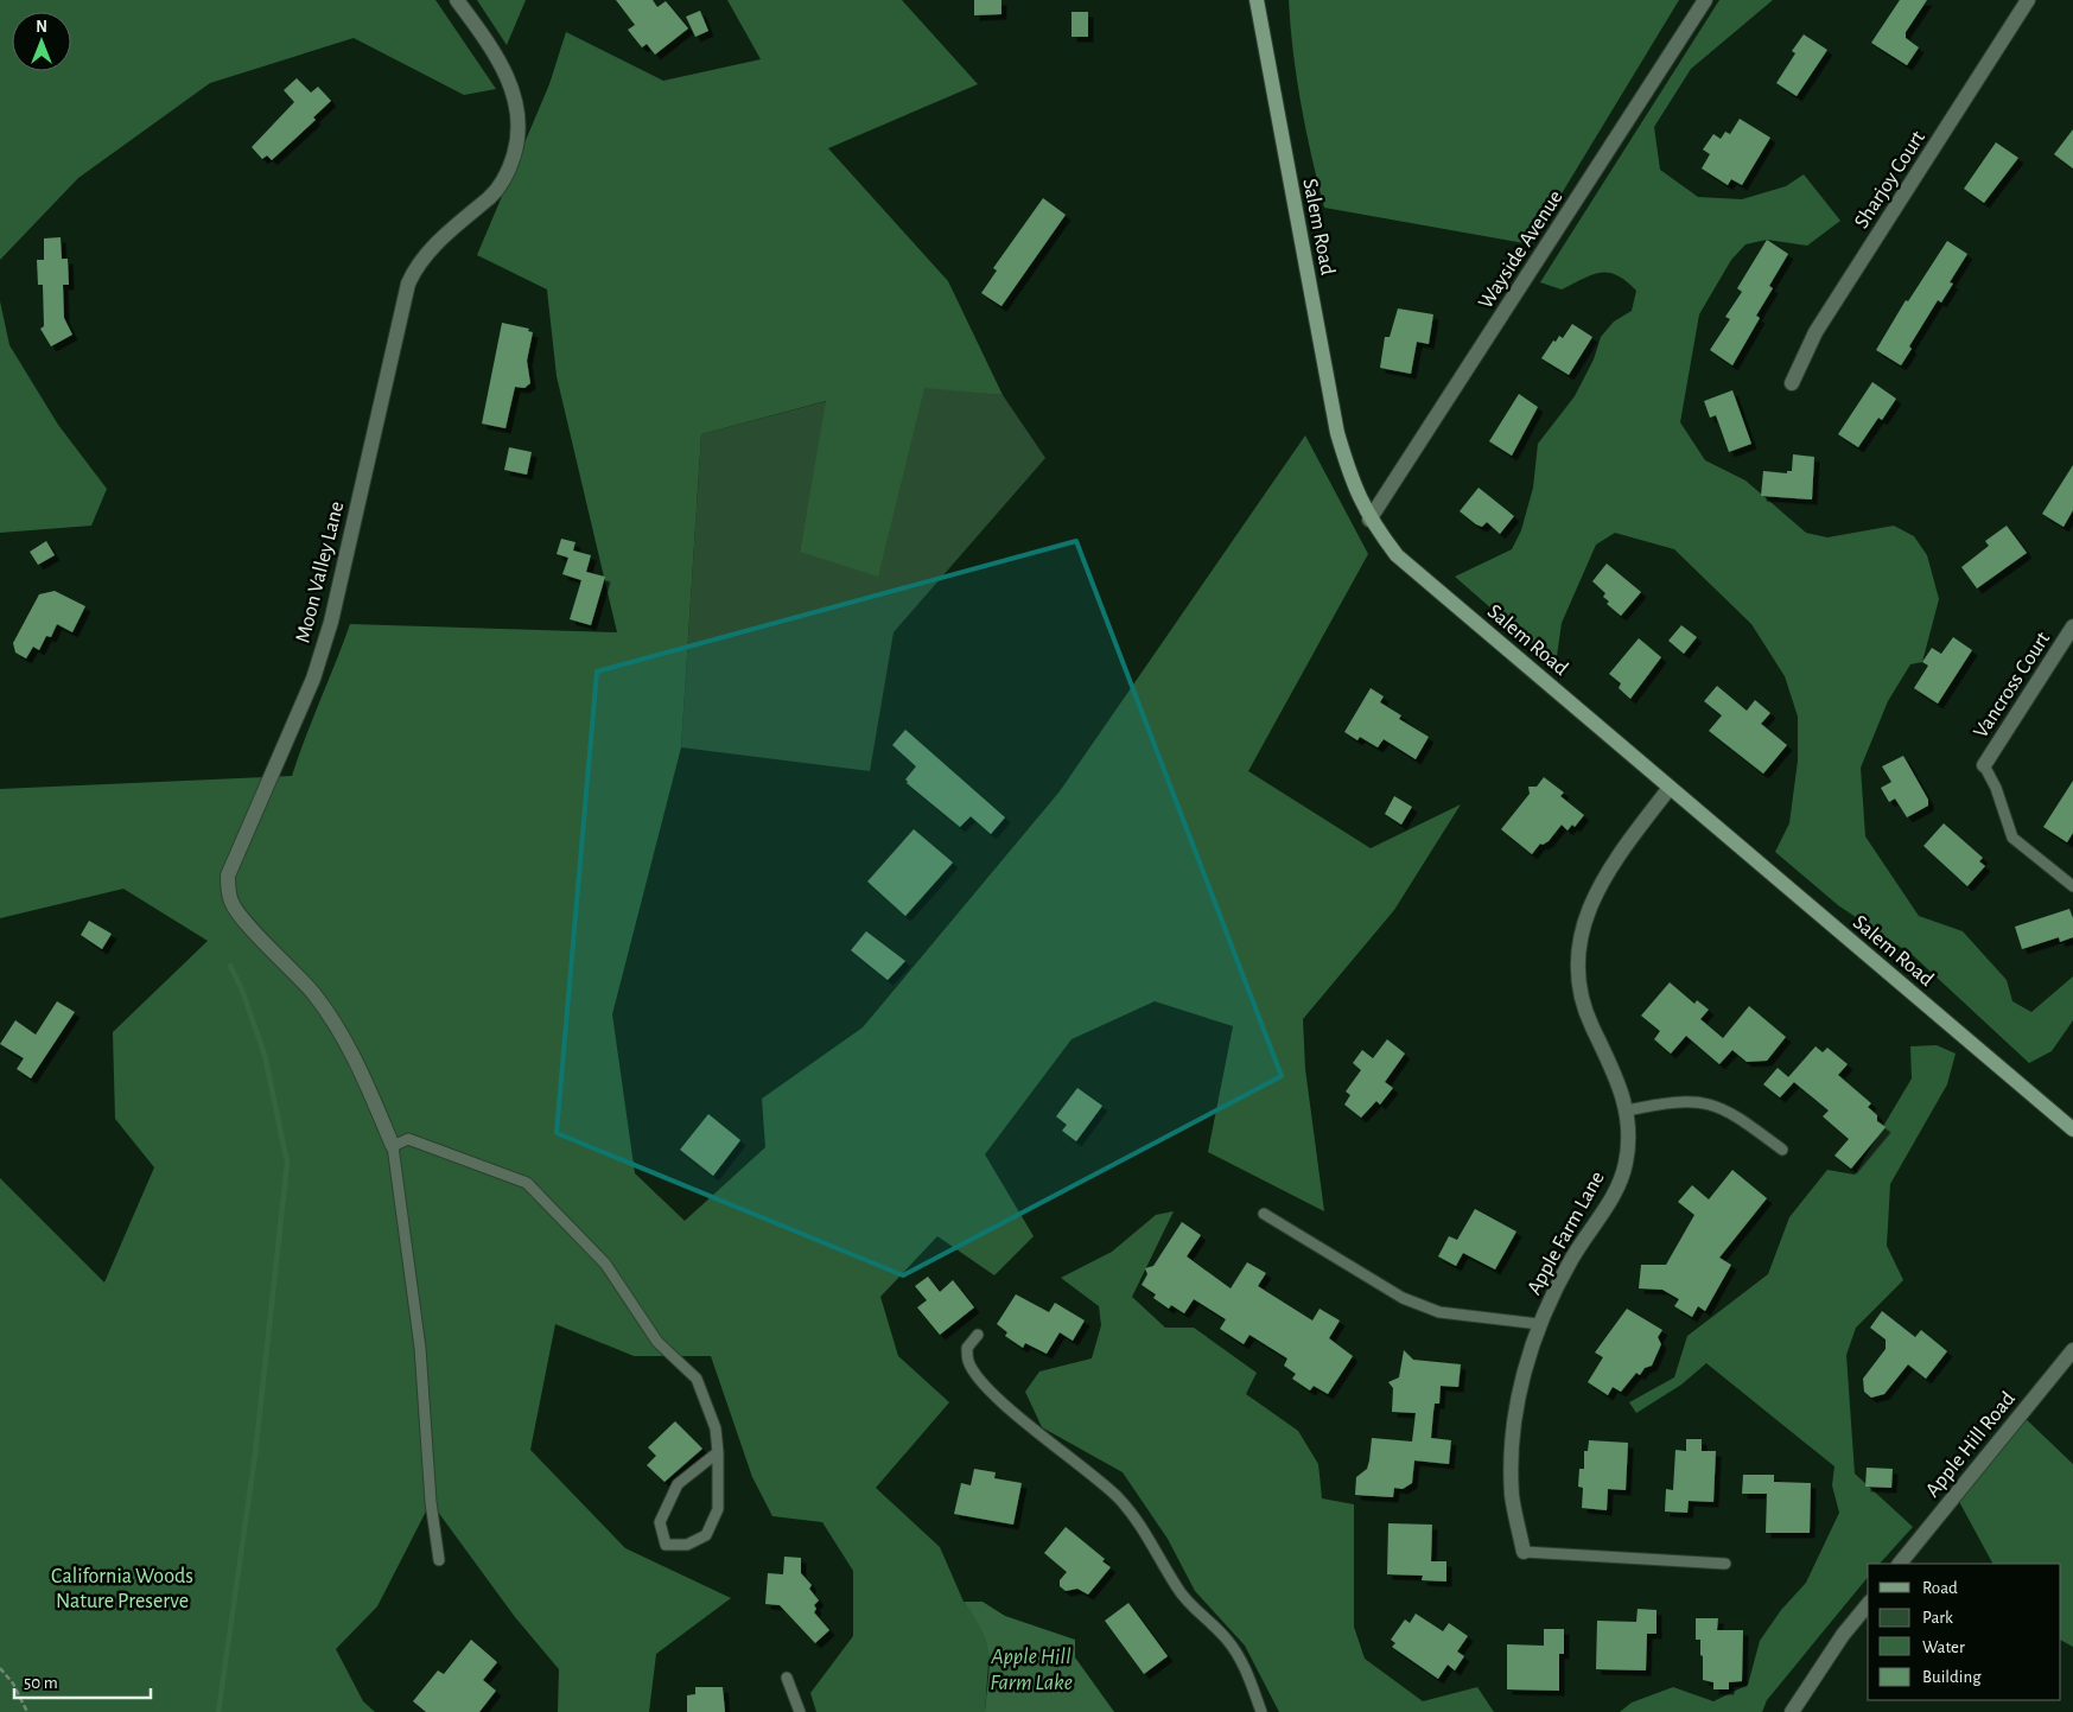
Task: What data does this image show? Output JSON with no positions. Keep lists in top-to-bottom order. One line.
{"streets":{"street":["Sharjoy Court","Salem Road","Wayside Avenue","Moon Valley Lane","Vancross Court","Apple Farm Lane","Apple Hill Road"]},"crossings":[["Salem Road","Wayside Avenue"],["Salem Road","Apple Farm Lane"]],"water":["Apple Hill Farm Lake"],"parks":["California Woods Nature Preserve"],"legend":["Road","Park","Water","Building"],"scale_bar":"50 m","north":"top"}
